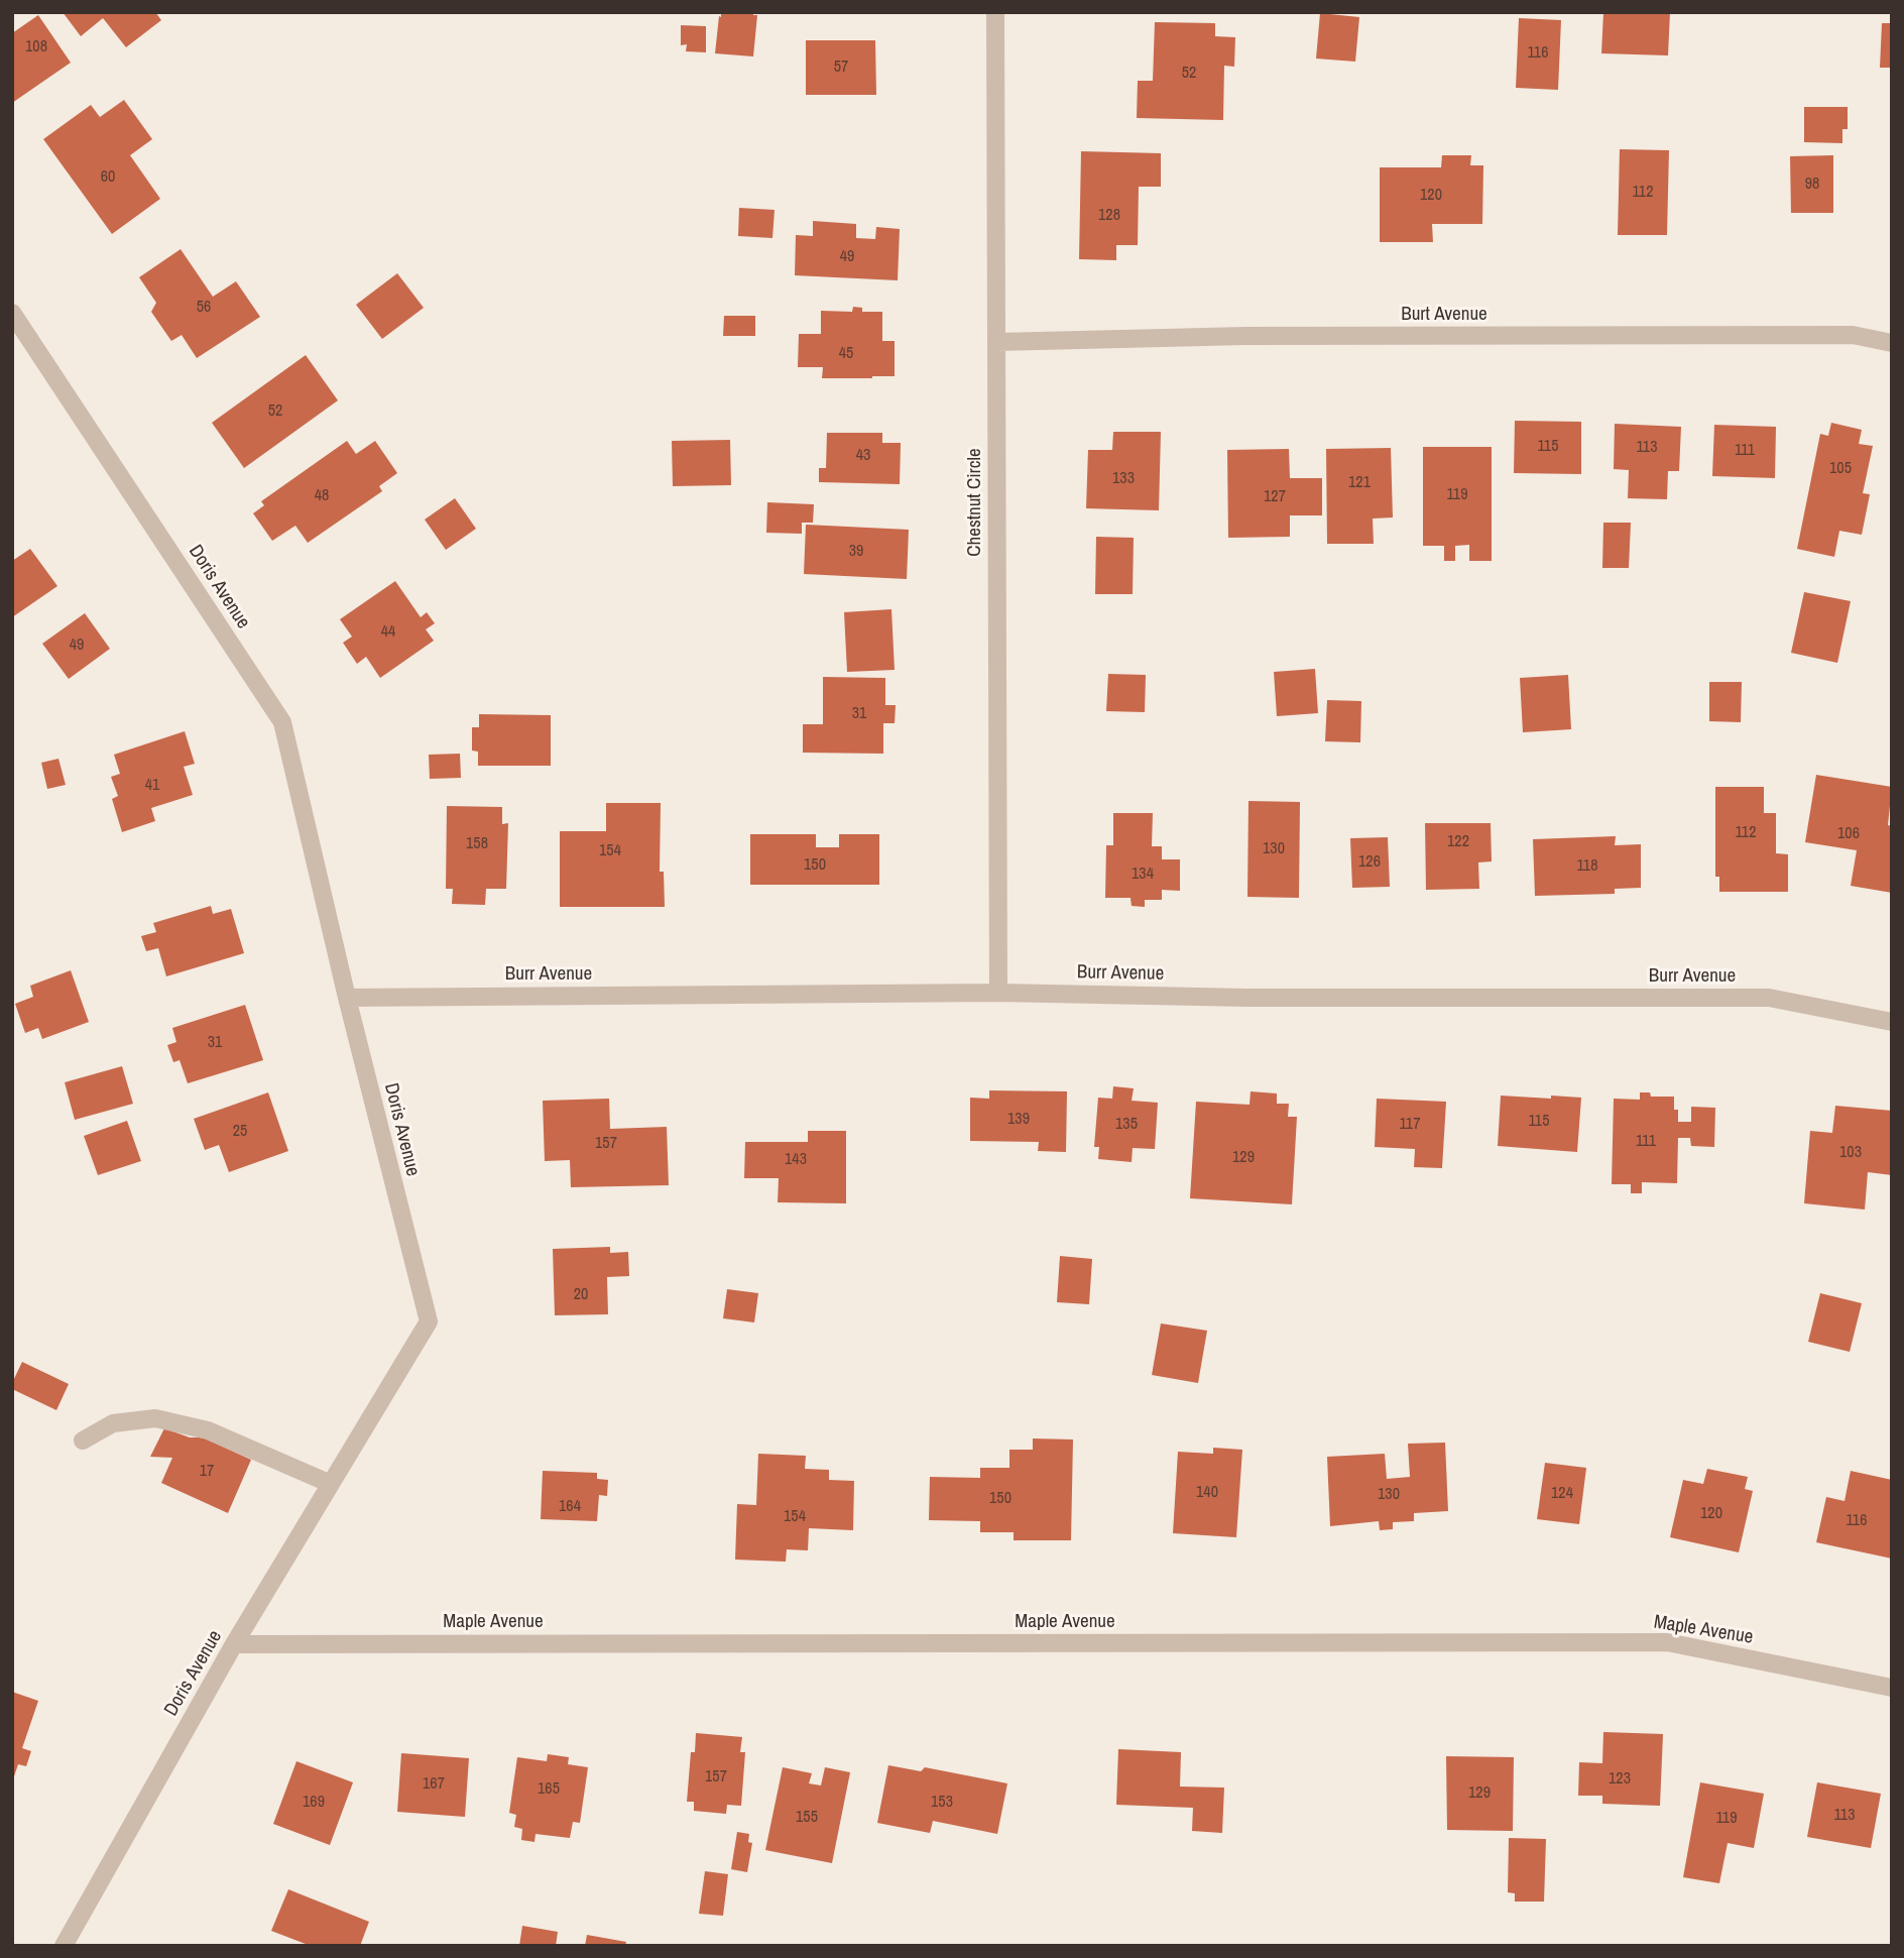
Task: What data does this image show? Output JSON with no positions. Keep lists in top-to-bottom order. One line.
{"streets":{"street":["Burt Avenue","Chestnut Circle","Doris Avenue","Burr Avenue","Maple Avenue"]},"crossings":[["Burt Avenue","Chestnut Circle"],["Chestnut Circle","Burr Avenue"],["Doris Avenue","Burr Avenue"],["Doris Avenue","Maple Avenue"]],"house_numbers":["108","116","57","52","60","98","112","120","128","49","56","45","52","115","113","111","43","105","133","121","119","48","127","39","44","49","31","41","112","106","122","158","130","154","126","150","118","134","31","139","115","135","117","25","111","157","103","129","143","20","17","140","124","130","150","164","120","154","116","157","123","167","165","129","169","153","113","155","119"]}
